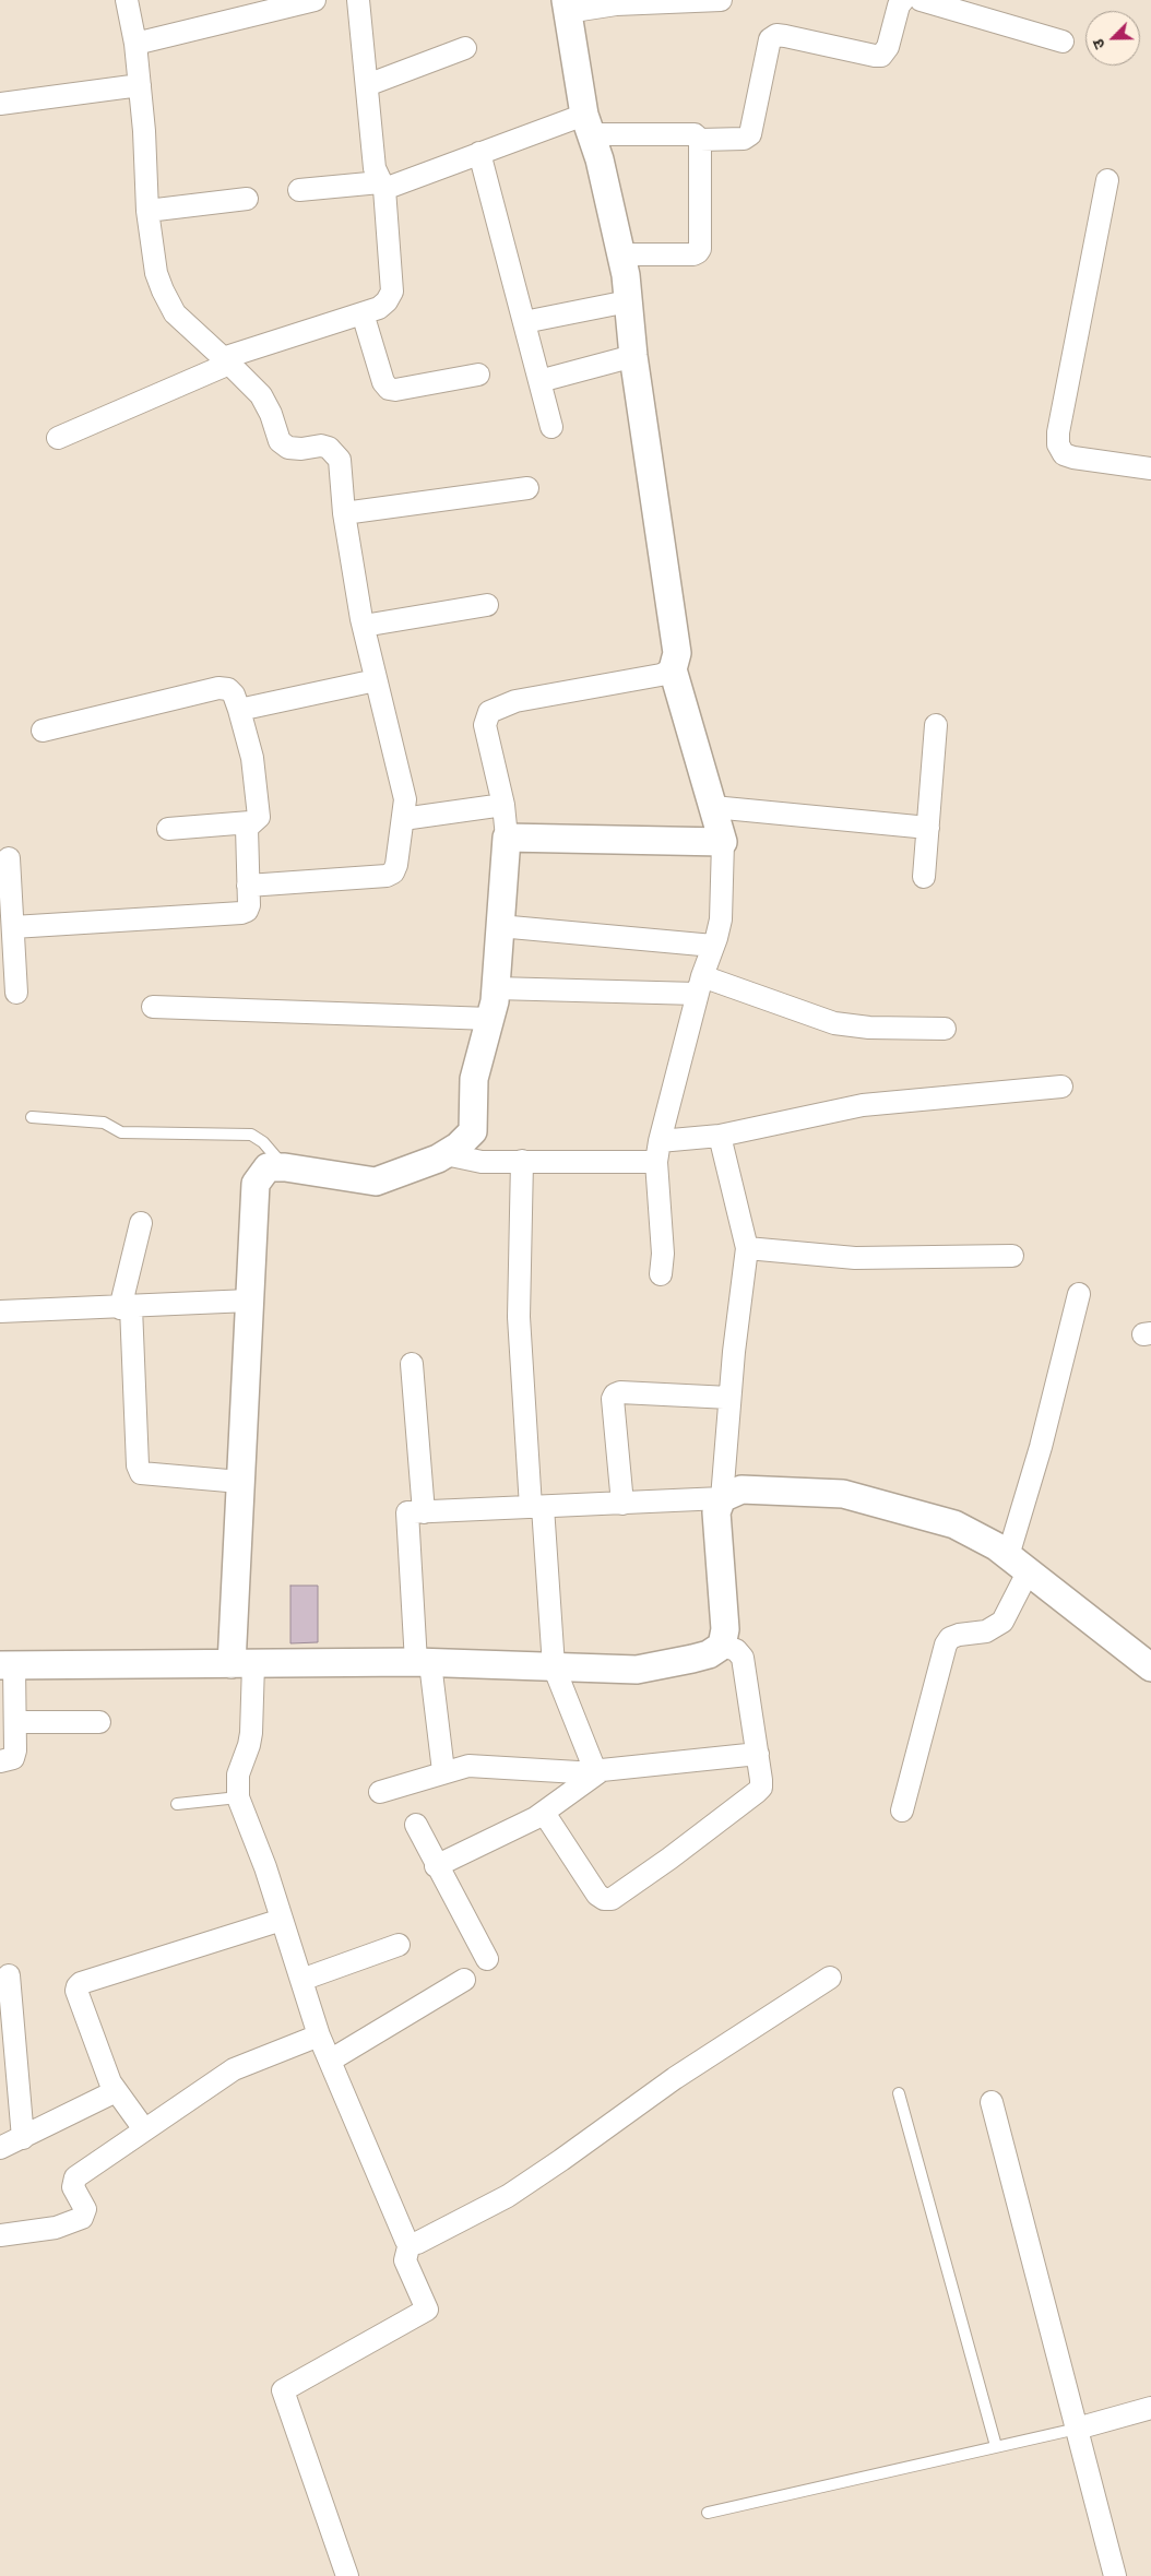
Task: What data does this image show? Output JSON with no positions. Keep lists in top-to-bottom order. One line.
{"north":"bottom left"}
